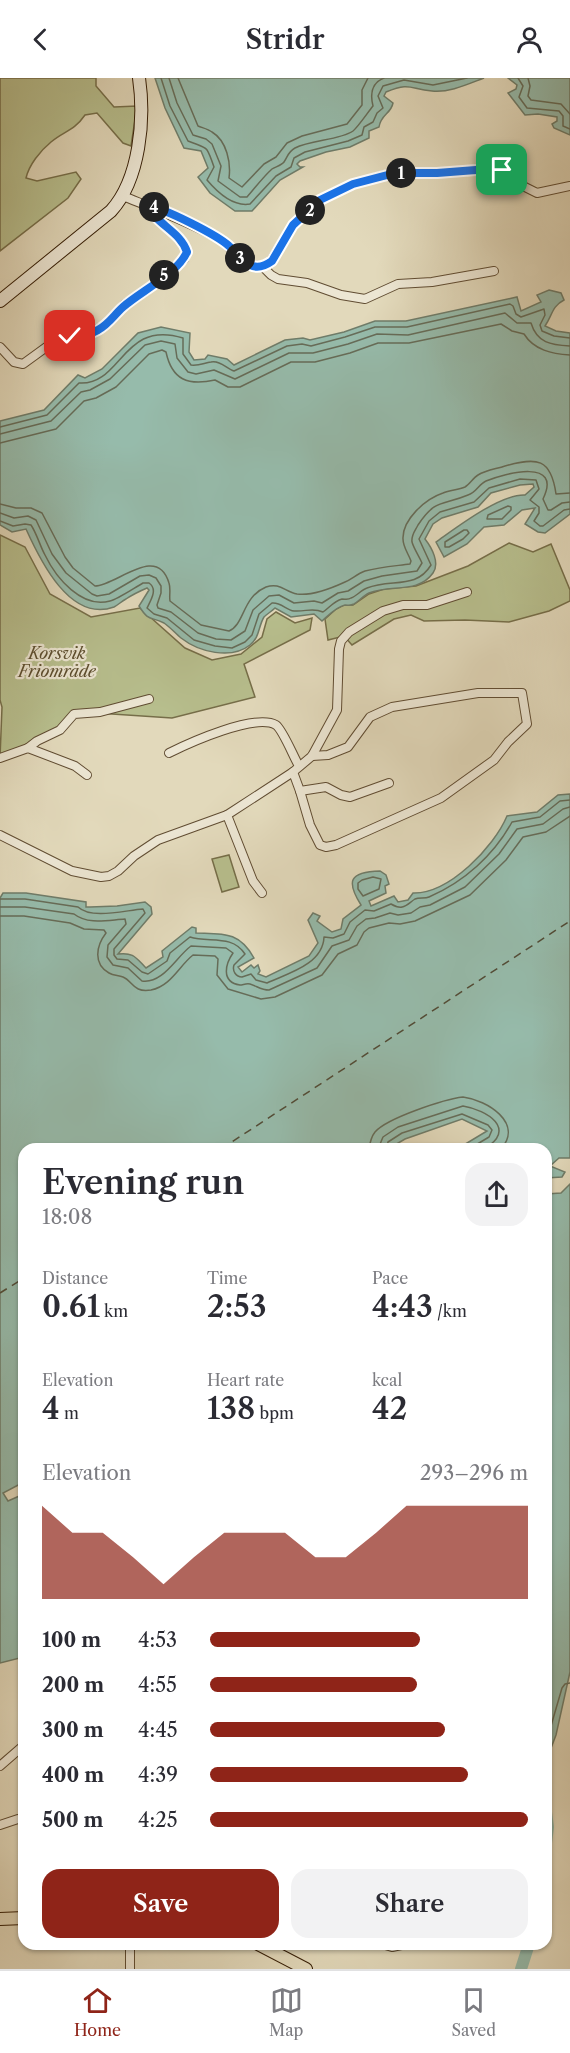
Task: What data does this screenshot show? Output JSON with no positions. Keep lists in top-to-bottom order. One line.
{"parks":["Korsvik Friområde"],"page":{"header":"Stridr","pins":["1","4","2","3","5"],"heading":["Evening run","18:08"],"stats":[["Distance","0.61 km"],["Time","2:53"],["Pace","4:43 /km"],["Elevation","4 m"],["Heart rate","138 bpm"],["kcal","42"]],"chart":["Elevation","293–296 m"],"list":[{"name":"100 m","note":"4:53"},{"name":"200 m","note":"4:55"},{"name":"300 m","note":"4:45"},{"name":"400 m","note":"4:39"},{"name":"500 m","note":"4:25"}],"buttons":["Save","Share"],"tabs":["Home","Map","Saved"]}}
